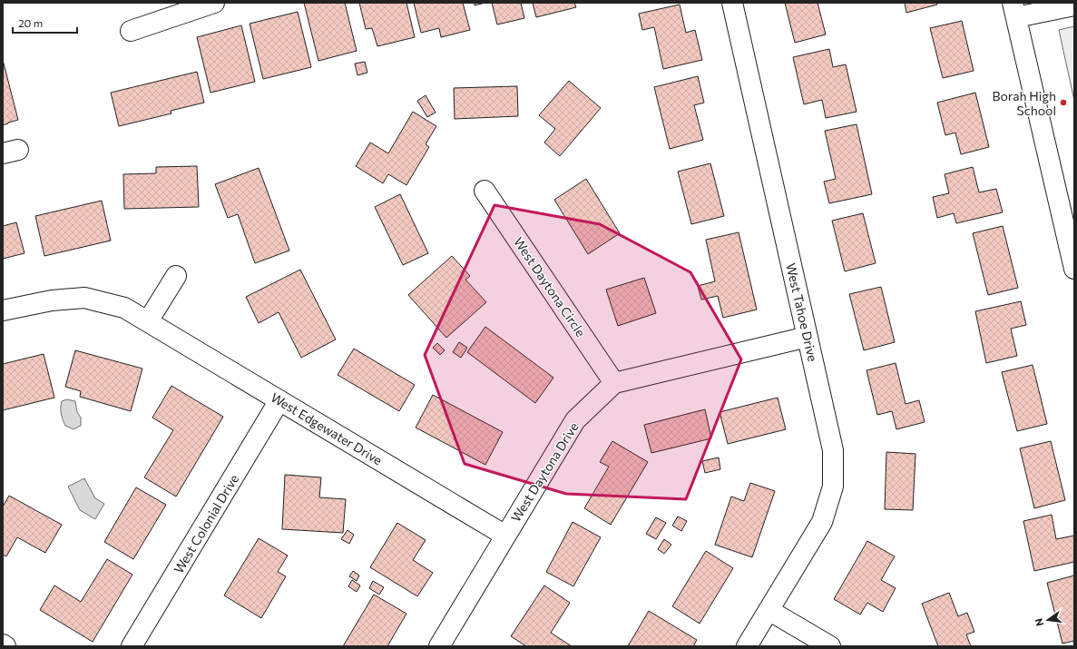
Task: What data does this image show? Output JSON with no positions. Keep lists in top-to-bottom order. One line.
{"streets":{"street":["West Daytona Circle","West Tahoe Drive","West Edgewater Drive","West Daytona Drive","West Colonial Drive"]},"crossings":[["West Daytona Circle","West Daytona Drive"],["West Edgewater Drive","West Daytona Drive"],["West Edgewater Drive","West Colonial Drive"]],"places":["Borah High School"],"scale_bar":"20 m","north":"left"}
